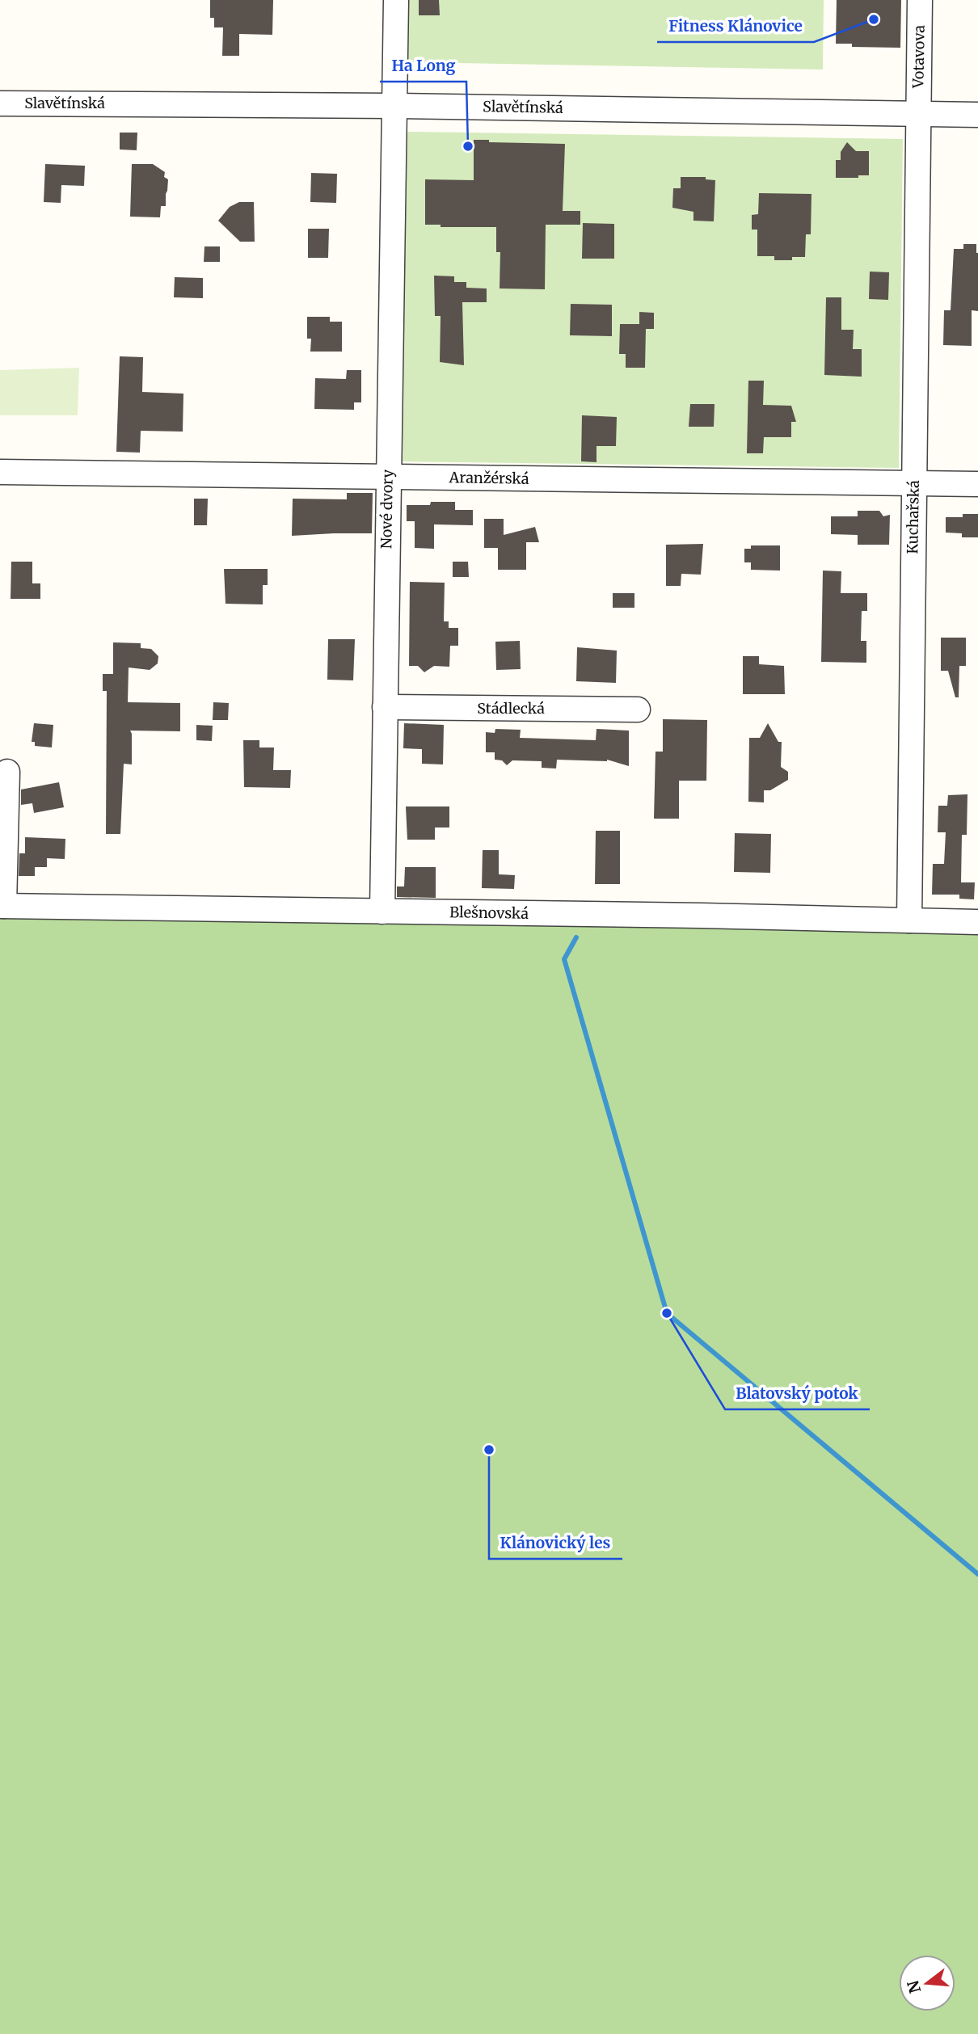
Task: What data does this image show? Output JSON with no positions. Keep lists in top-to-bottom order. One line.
{"streets":{"street":["Votavova","Slavětínská","Aranžérská","Nové dvory","Kuchařská","Stádlecká","Blešnovská"]},"crossings":[["Votavova","Slavětínská"],["Votavova","Kuchařská"],["Slavětínská","Nové dvory"],["Slavětínská","Kuchařská"],["Aranžérská","Nové dvory"],["Aranžérská","Kuchařská"],["Nové dvory","Stádlecká"],["Nové dvory","Blešnovská"],["Kuchařská","Blešnovská"]],"places":["Fitness Klánovice","Ha Long","Blatovský potok","Klánovický les"],"north":"left"}
